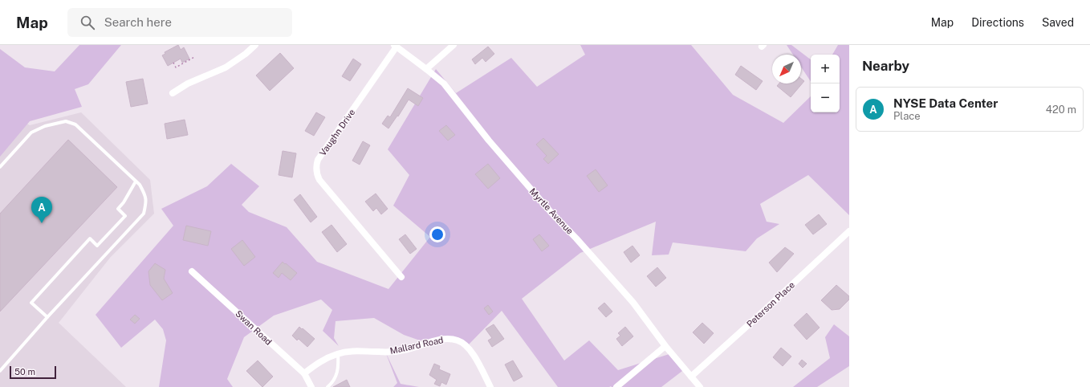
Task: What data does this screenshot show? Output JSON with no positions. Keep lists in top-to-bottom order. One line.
{"streets":{"street":["Vaughn Drive","Myrtle Avenue","Peterson Place","Swan Road","Mallard Road"]},"crossings":[["Vaughn Drive","Myrtle Avenue"],["Myrtle Avenue","Peterson Place"],["Swan Road","Mallard Road"]],"scale_bar":"50 m","north":"bottom left","page":{"header":"Map","search":"Search here","nav":["Map","Directions","Saved"],"heading":"Nearby","map_buttons":["+","−"],"list":[{"mark":"A","name":"NYSE Data Center","note":"Place","value":"420 m"}],"pins":"A","scale":"50 m"}}
